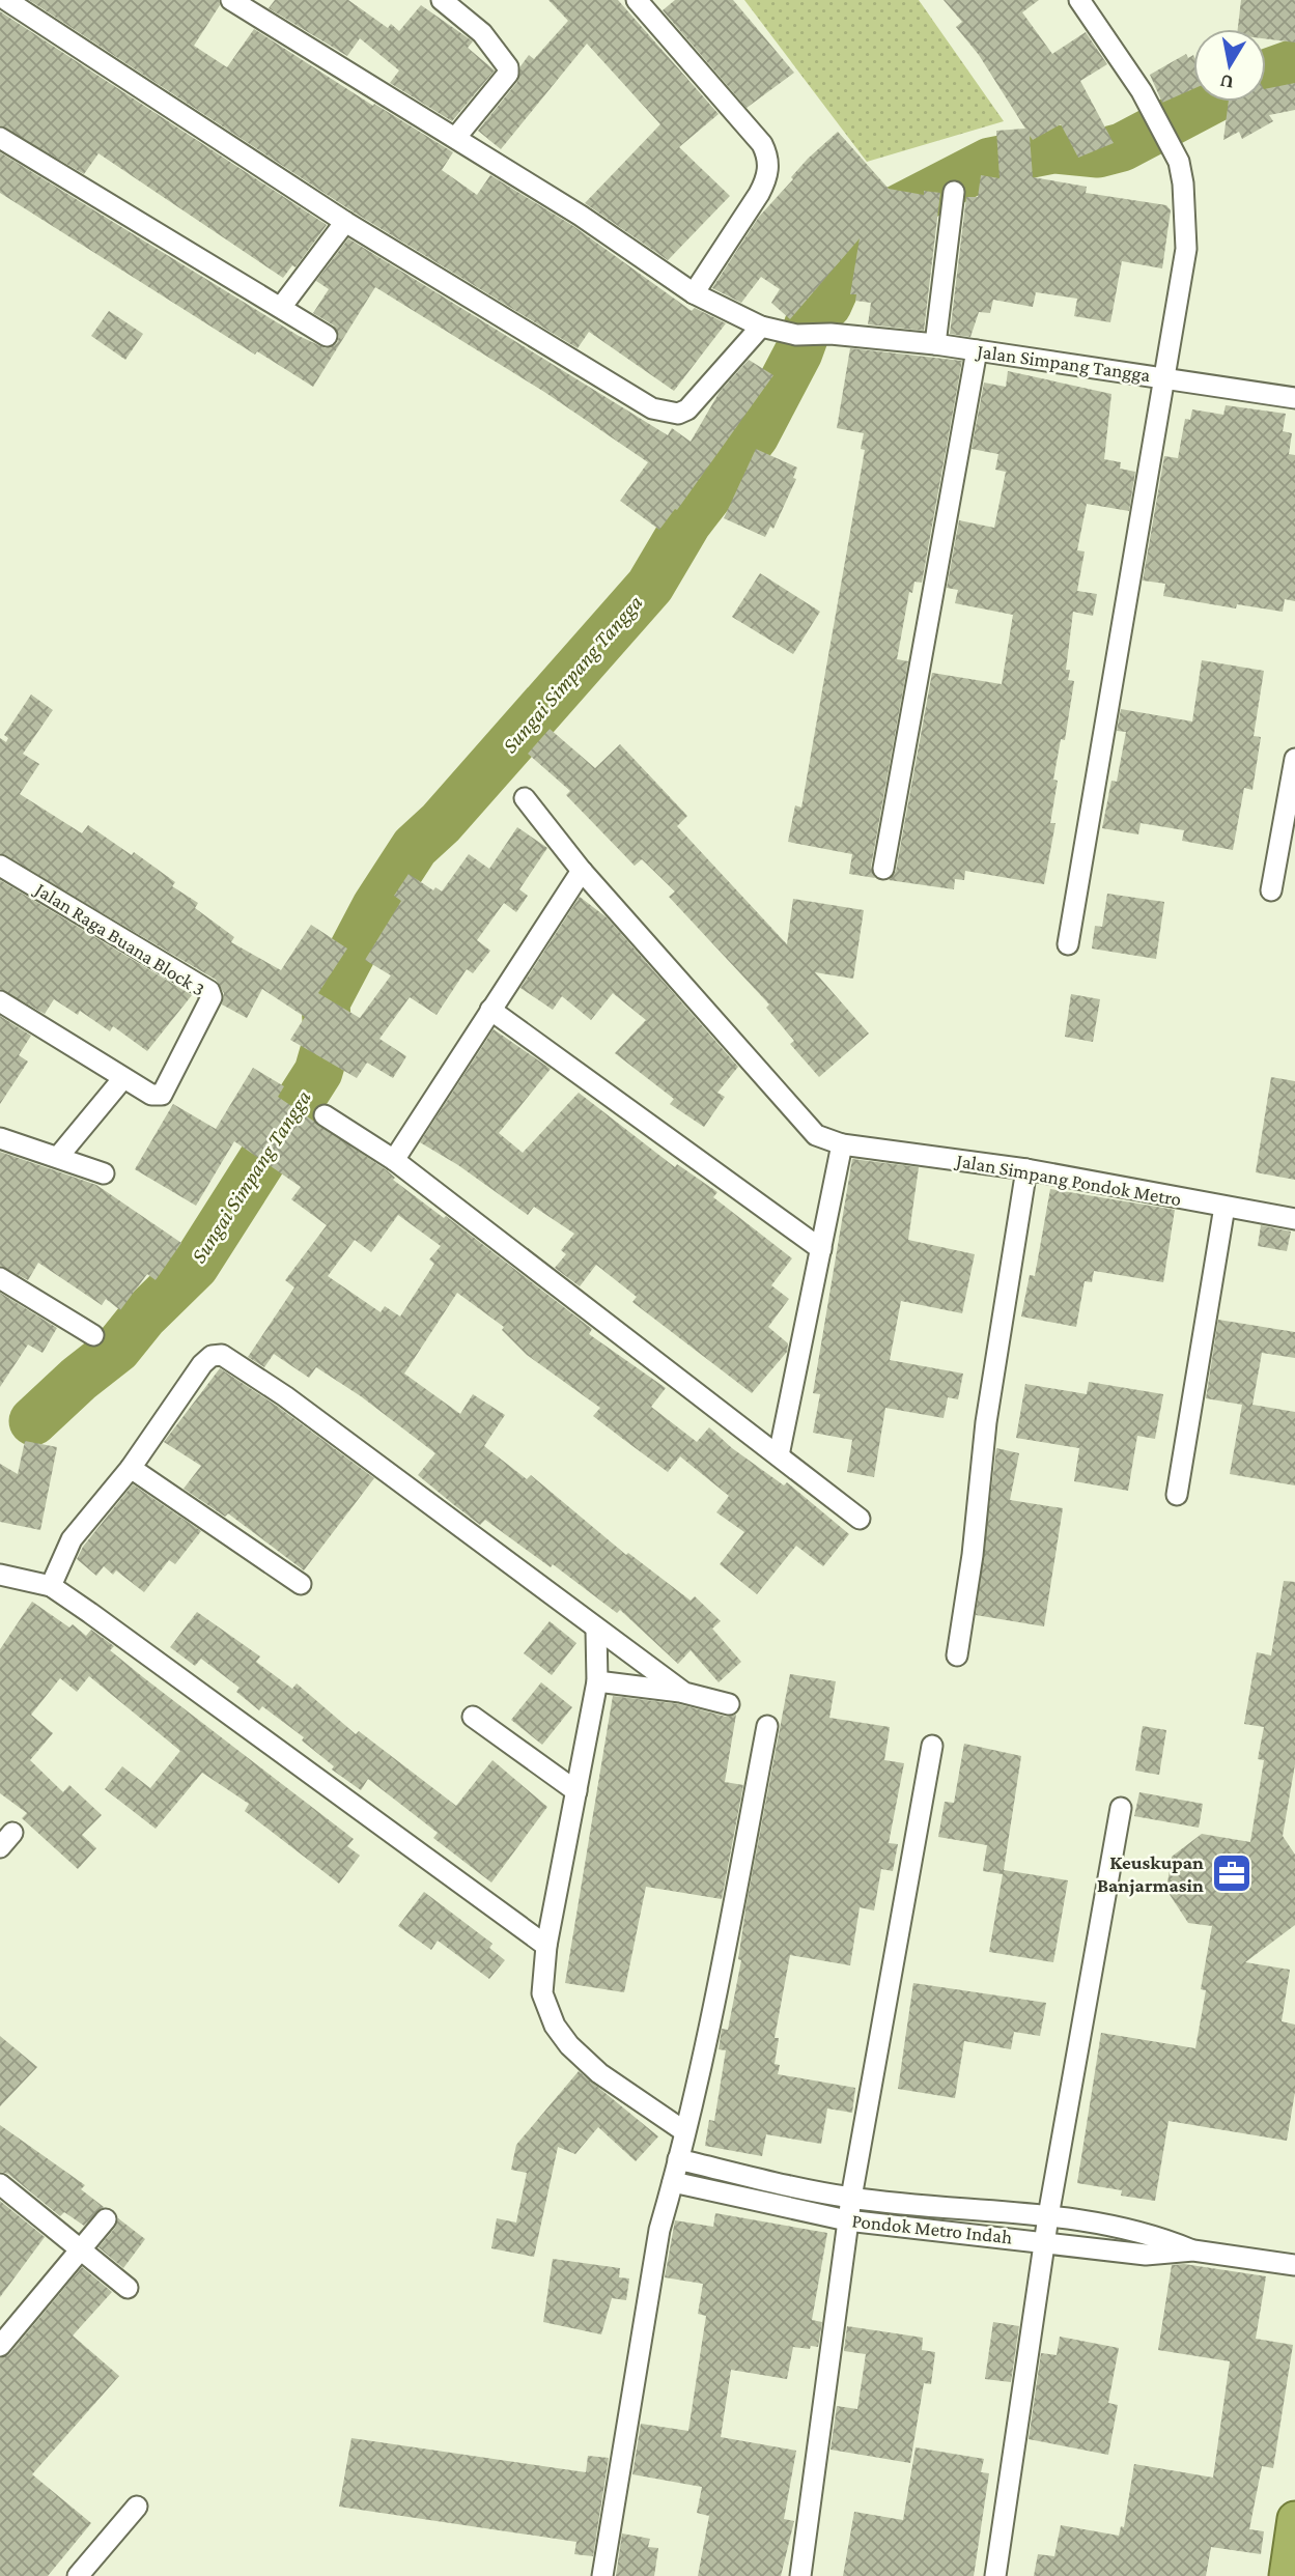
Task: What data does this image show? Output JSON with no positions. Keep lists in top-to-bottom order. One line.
{"streets":{"street":["Jalan Simpang Tangga","Jalan Raga Buana Block 3","Jalan Simpang Pondok Metro","Pondok Metro Indah"]},"water":["Sungai Simpang Tangga"],"places":{"office":["Keuskupan Banjarmasin"]},"north":"bottom"}
